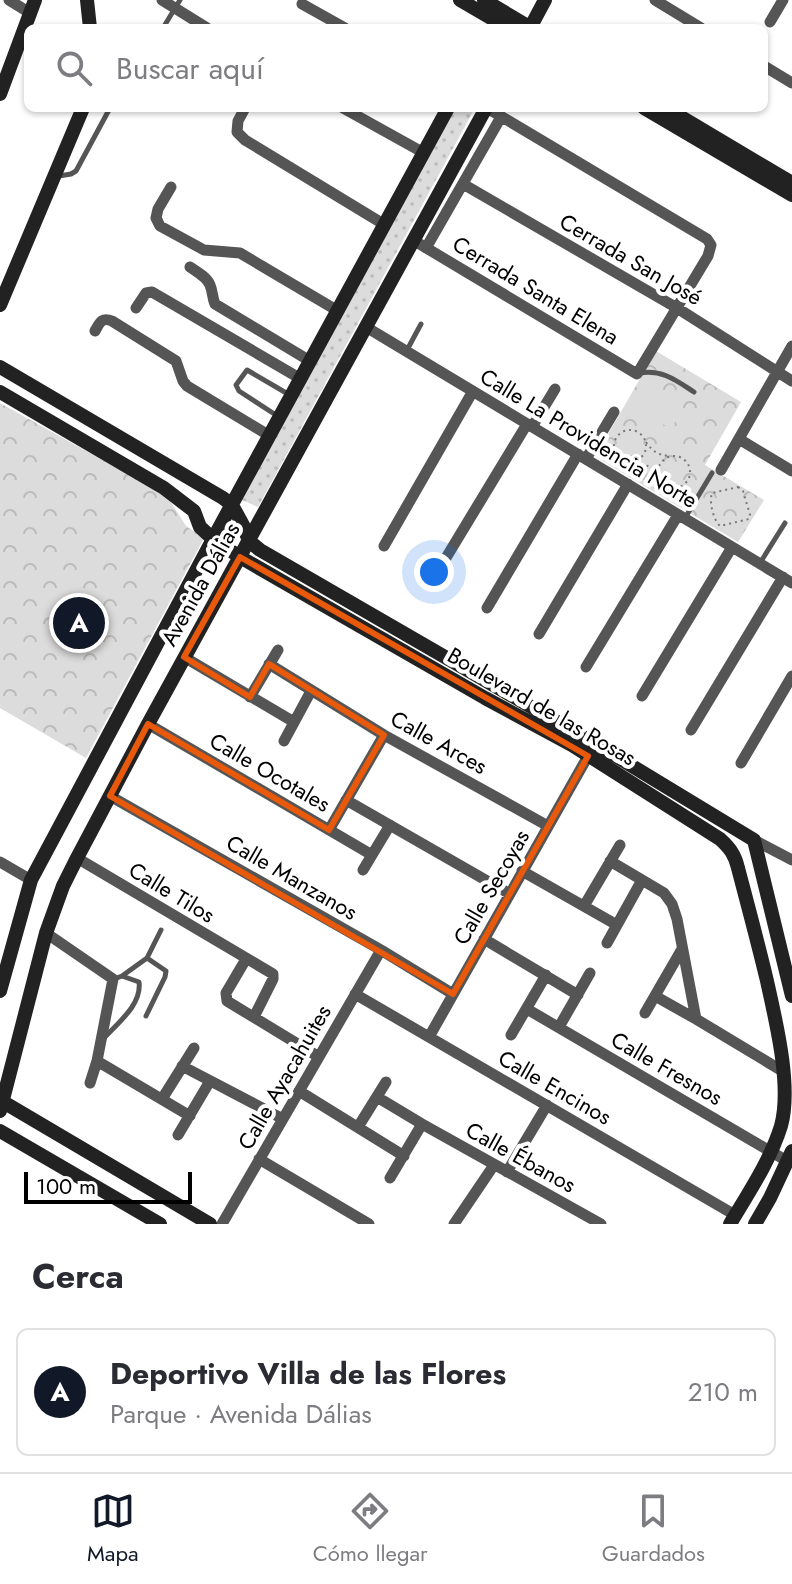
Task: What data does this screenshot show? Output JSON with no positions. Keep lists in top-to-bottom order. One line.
{"streets":{"main road":["Avenida Dálias","Boulevard de las Rosas"],"street":["Cerrada San José","Cerrada Santa Elena","Calle La Providencia Norte","Calle Arces","Calle Ocotales","Calle Manzanos","Calle Secoyas","Calle Tilos","Calle Fresnos","Calle Ayacahuites","Calle Encinos","Calle Ébanos"]},"crossings":[["Cerrada Santa Elena","Avenida Dálias"],["Calle La Providencia Norte","Avenida Dálias"],["Avenida Dálias","Boulevard de las Rosas"],["Avenida Dálias","Calle Ocotales"],["Avenida Dálias","Calle Manzanos"],["Avenida Dálias","Calle Tilos"],["Boulevard de las Rosas","Calle Secoyas"],["Boulevard de las Rosas","Calle Fresnos"],["Boulevard de las Rosas","Calle Encinos"],["Calle Arces","Calle Secoyas"],["Calle Ocotales","Calle Secoyas"],["Calle Manzanos","Calle Secoyas"],["Calle Manzanos","Calle Ayacahuites"],["Calle Secoyas","Calle Encinos"],["Calle Ayacahuites","Calle Encinos"]],"scale_bar":"100 m","page":{"search":"Buscar aquí","pins":"A","scale":"100 m","heading":"Cerca","list":[{"mark":"A","name":"Deportivo Villa de las Flores","note":"Parque · Avenida Dálias","value":"210 m"}],"nav":["Mapa","Cómo llegar","Guardados"]}}
